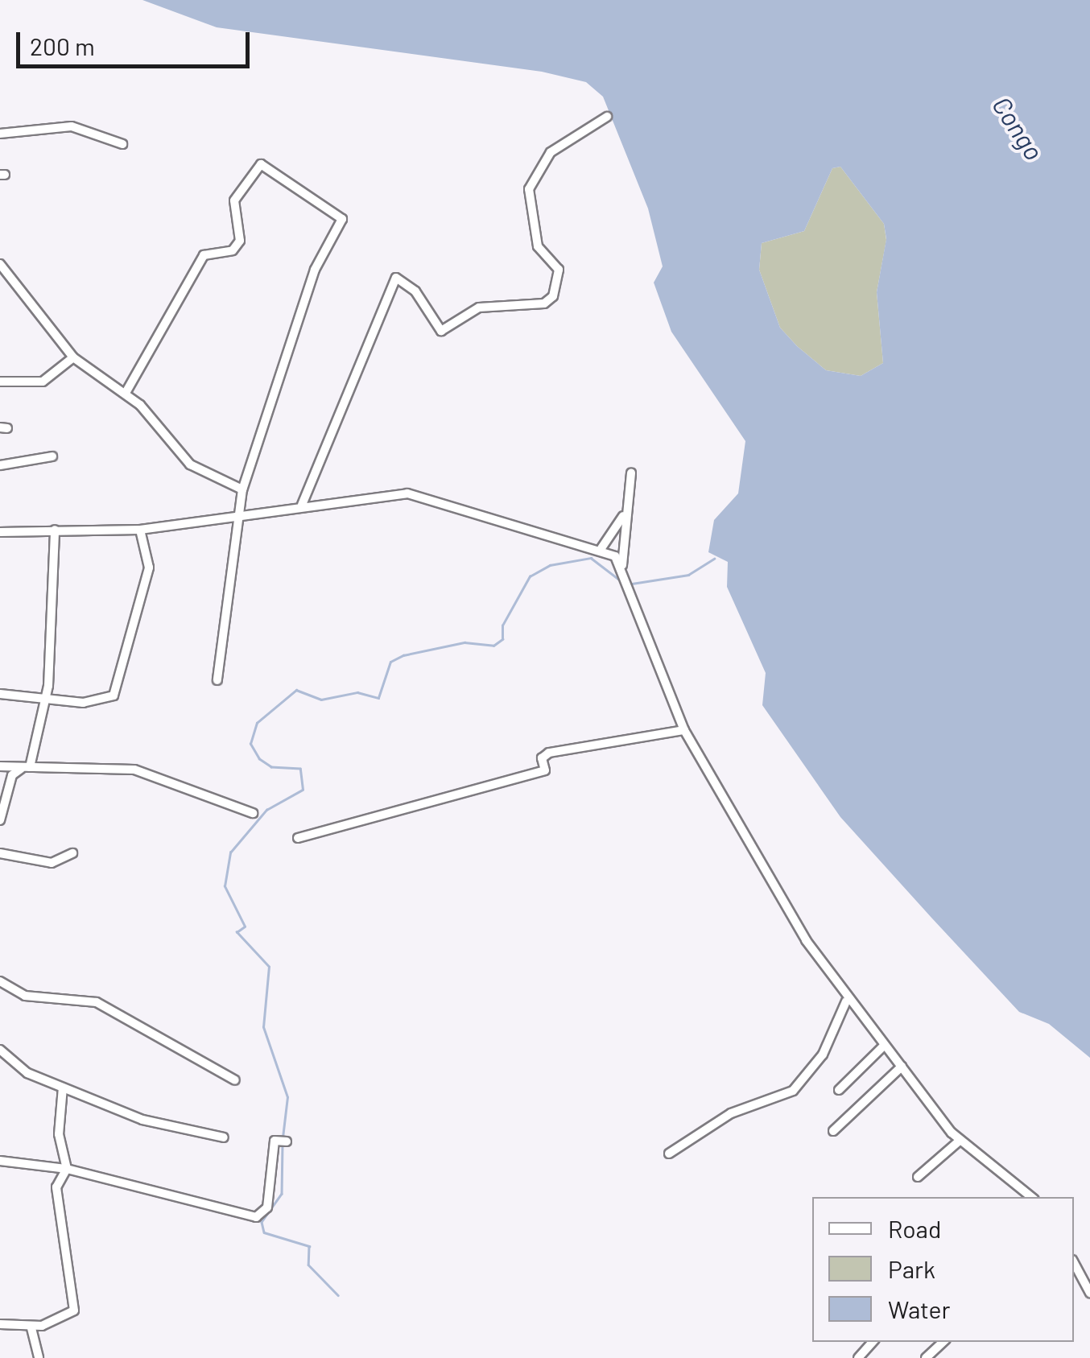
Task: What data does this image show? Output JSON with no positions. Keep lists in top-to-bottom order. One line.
{"water":["Congo"],"legend":["Road","Park","Water"],"scale_bar":"200 m"}
